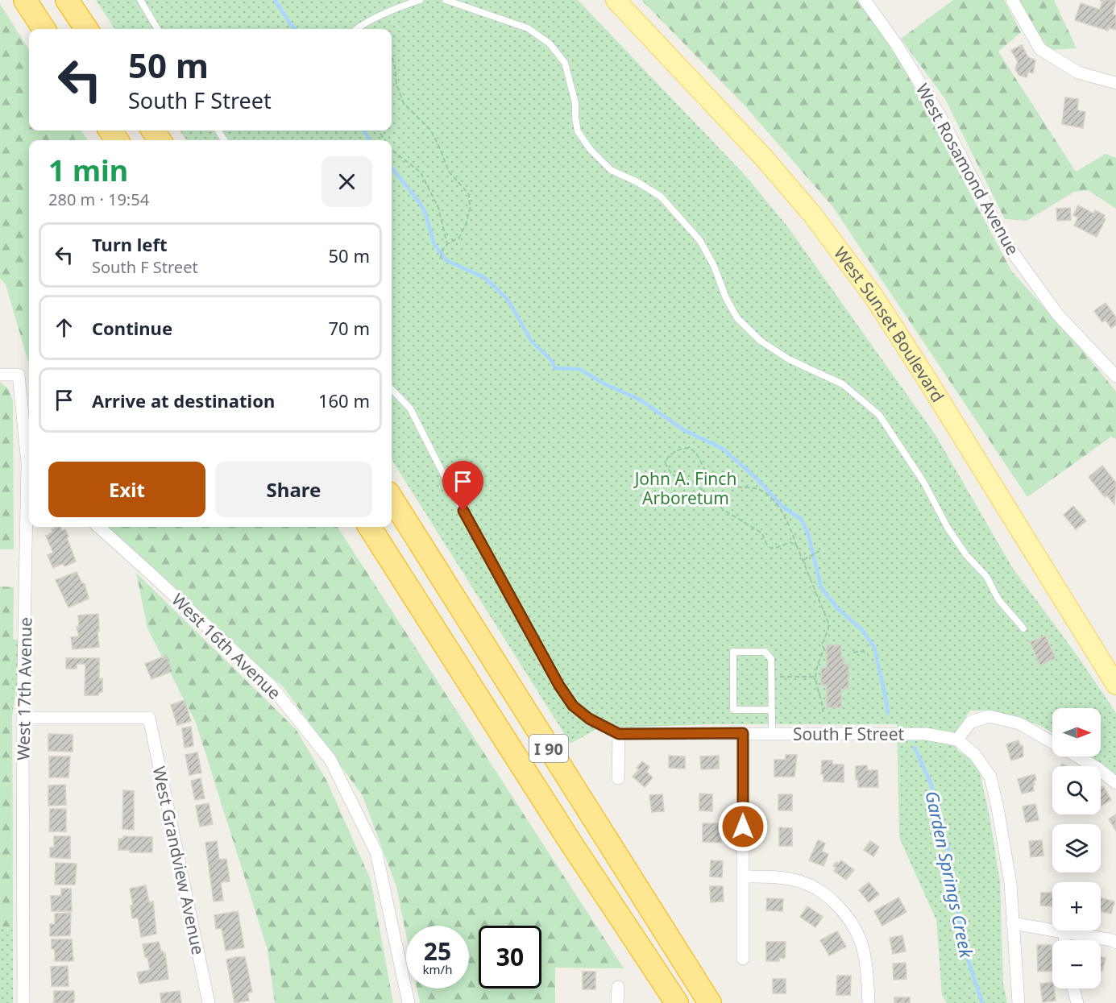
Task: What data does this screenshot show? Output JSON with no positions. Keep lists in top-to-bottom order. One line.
{"streets":{"highway":["I 90"],"main road":["West Sunset Boulevard"],"street":["West Rosamond Avenue","West 16th Avenue","West 17th Avenue","South F Street","West Grandview Avenue"]},"crossings":[["West 17th Avenue","West Grandview Avenue"]],"water":["Garden Springs Creek"],"parks":["John A. Finch Arboretum"],"north":"right","page":{"turn":["50 m","South F Street"],"heading":["1 min","280 m · 19:54"],"list":[{"name":"Turn left","note":"South F Street","value":"50 m"},{"name":"Continue","value":"70 m"},{"name":"Arrive at destination","value":"160 m"}],"buttons":["Exit","Share"],"map_buttons":["+","−"],"speed":"25 km/h","limit":"30"}}
